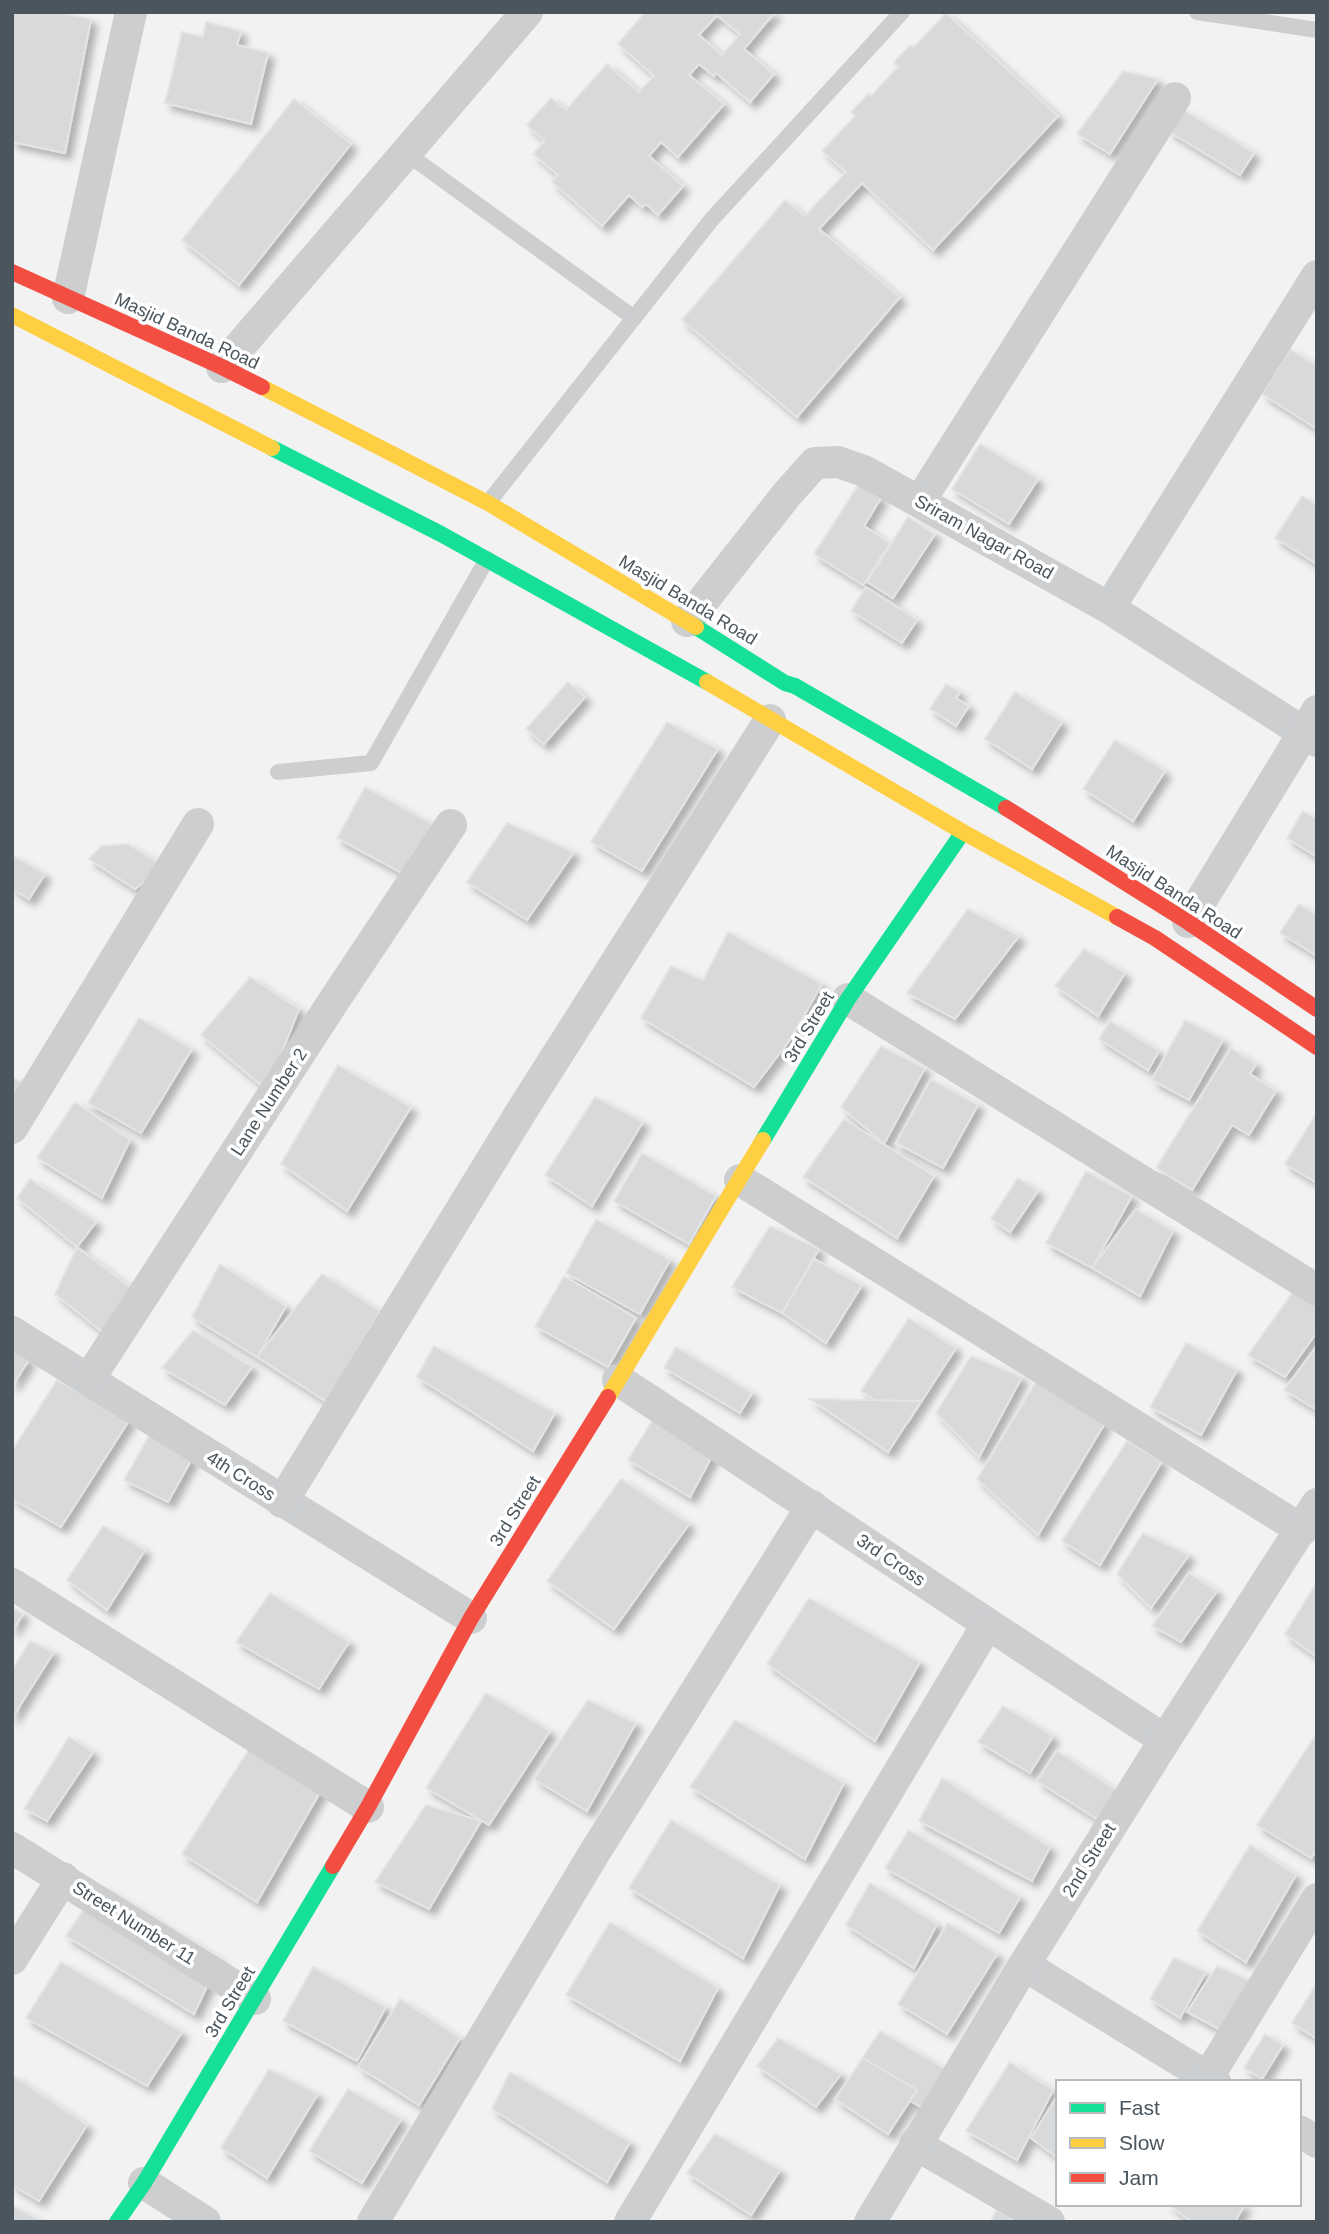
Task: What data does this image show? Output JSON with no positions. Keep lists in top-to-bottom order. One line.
{"streets":{"main road":["Masjid Banda Road","3rd Street"],"street":["Sriram Nagar Road","Lane Number 2","4th Cross","3rd Cross","2nd Street","Street Number 11"]},"crossings":[["Masjid Banda Road","Sriram Nagar Road"],["3rd Street","4th Cross"],["3rd Street","3rd Cross"],["3rd Street","Street Number 11"],["Lane Number 2","4th Cross"],["3rd Cross","2nd Street"]],"legend":["Fast","Slow","Jam"]}
